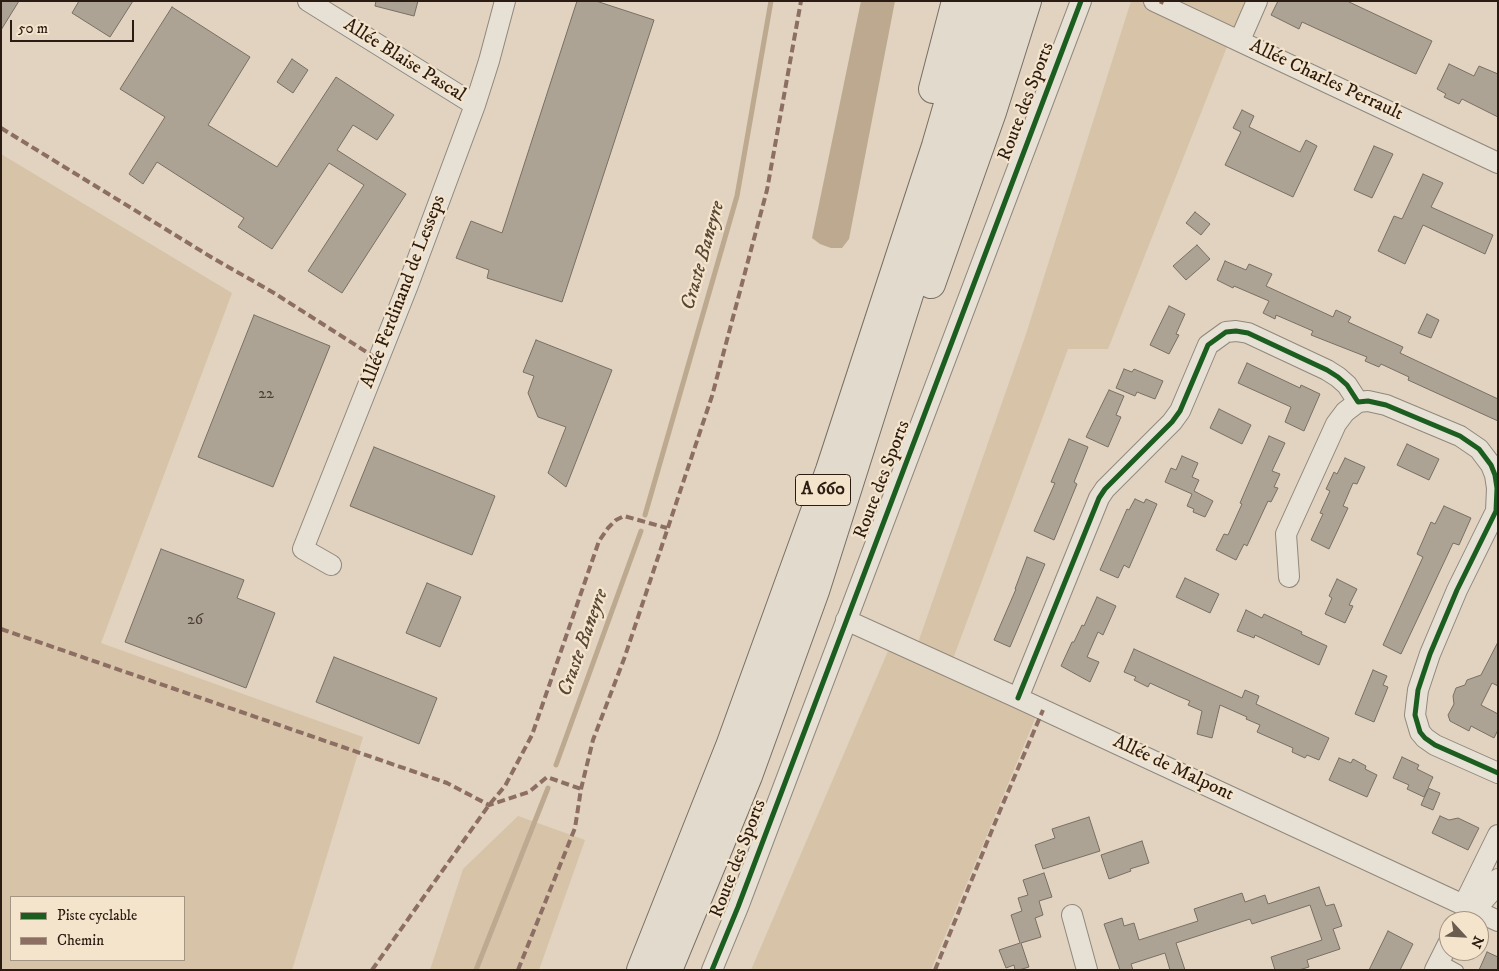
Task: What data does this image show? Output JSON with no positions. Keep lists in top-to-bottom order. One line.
{"streets":{"highway":["A 660"],"street":["Allée Blaise Pascal","Allée Charles Perrault","Route des Sports","Allée Ferdinand de Lesseps","Allée de Malpont"]},"crossings":[["Allée Blaise Pascal","Allée Ferdinand de Lesseps"],["Route des Sports","Allée de Malpont"]],"water":["Craste Baneyre"],"house_numbers":["22","26"],"legend":["Piste cyclable","Chemin"],"scale_bar":"50 m","north":"bottom right"}
